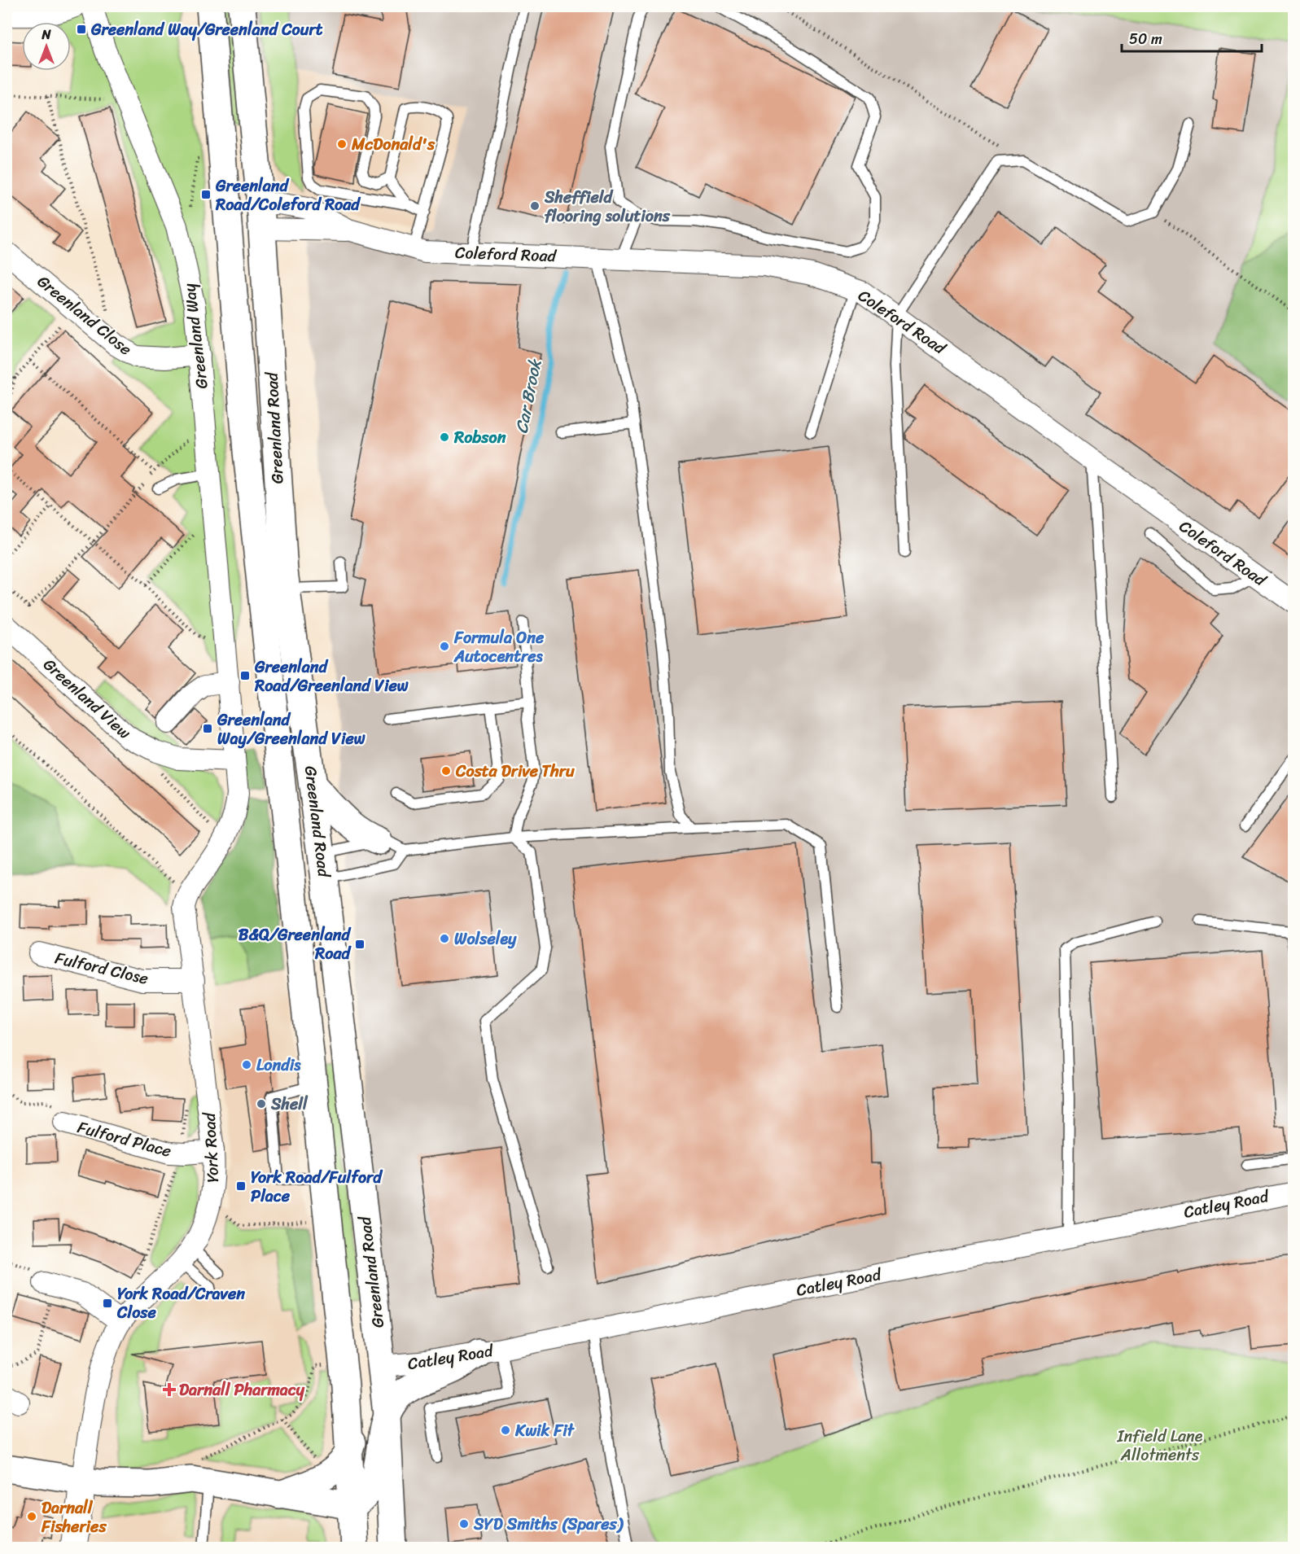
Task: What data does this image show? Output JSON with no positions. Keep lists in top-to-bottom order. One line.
{"streets":{"main road":["Greenland Road"],"street":["Coleford Road","Greenland Close","Greenland Way","Greenland View","Fulford Close","Fulford Place","York Road","Catley Road"]},"crossings":[["Coleford Road","Greenland Road"],["Greenland Close","Greenland Way"],["Greenland Way","Greenland View"],["Greenland Way","York Road"],["Greenland Road","Catley Road"],["Fulford Close","York Road"],["Fulford Place","York Road"]],"water":["Car Brook"],"parks":["Infield Lane Allotments"],"places":{"transit":["Greenland Way/Greenland Court","Greenland Road/Coleford Road","Greenland Road/Greenland View","Greenland Way/Greenland View","B&Q/Greenland Road","York Road/Fulford Place","York Road/Craven Close"],"other":["McDonald's","Sheffield flooring solutions","Robson","Formula One Autocentres","Costa Drive Thru","Wolseley","Londis","Shell","Kwik Fit","Darnall Fisheries","SYD Smiths (Spares)"],"health":["Darnall Pharmacy"]},"scale_bar":"50 m","north":"top"}
